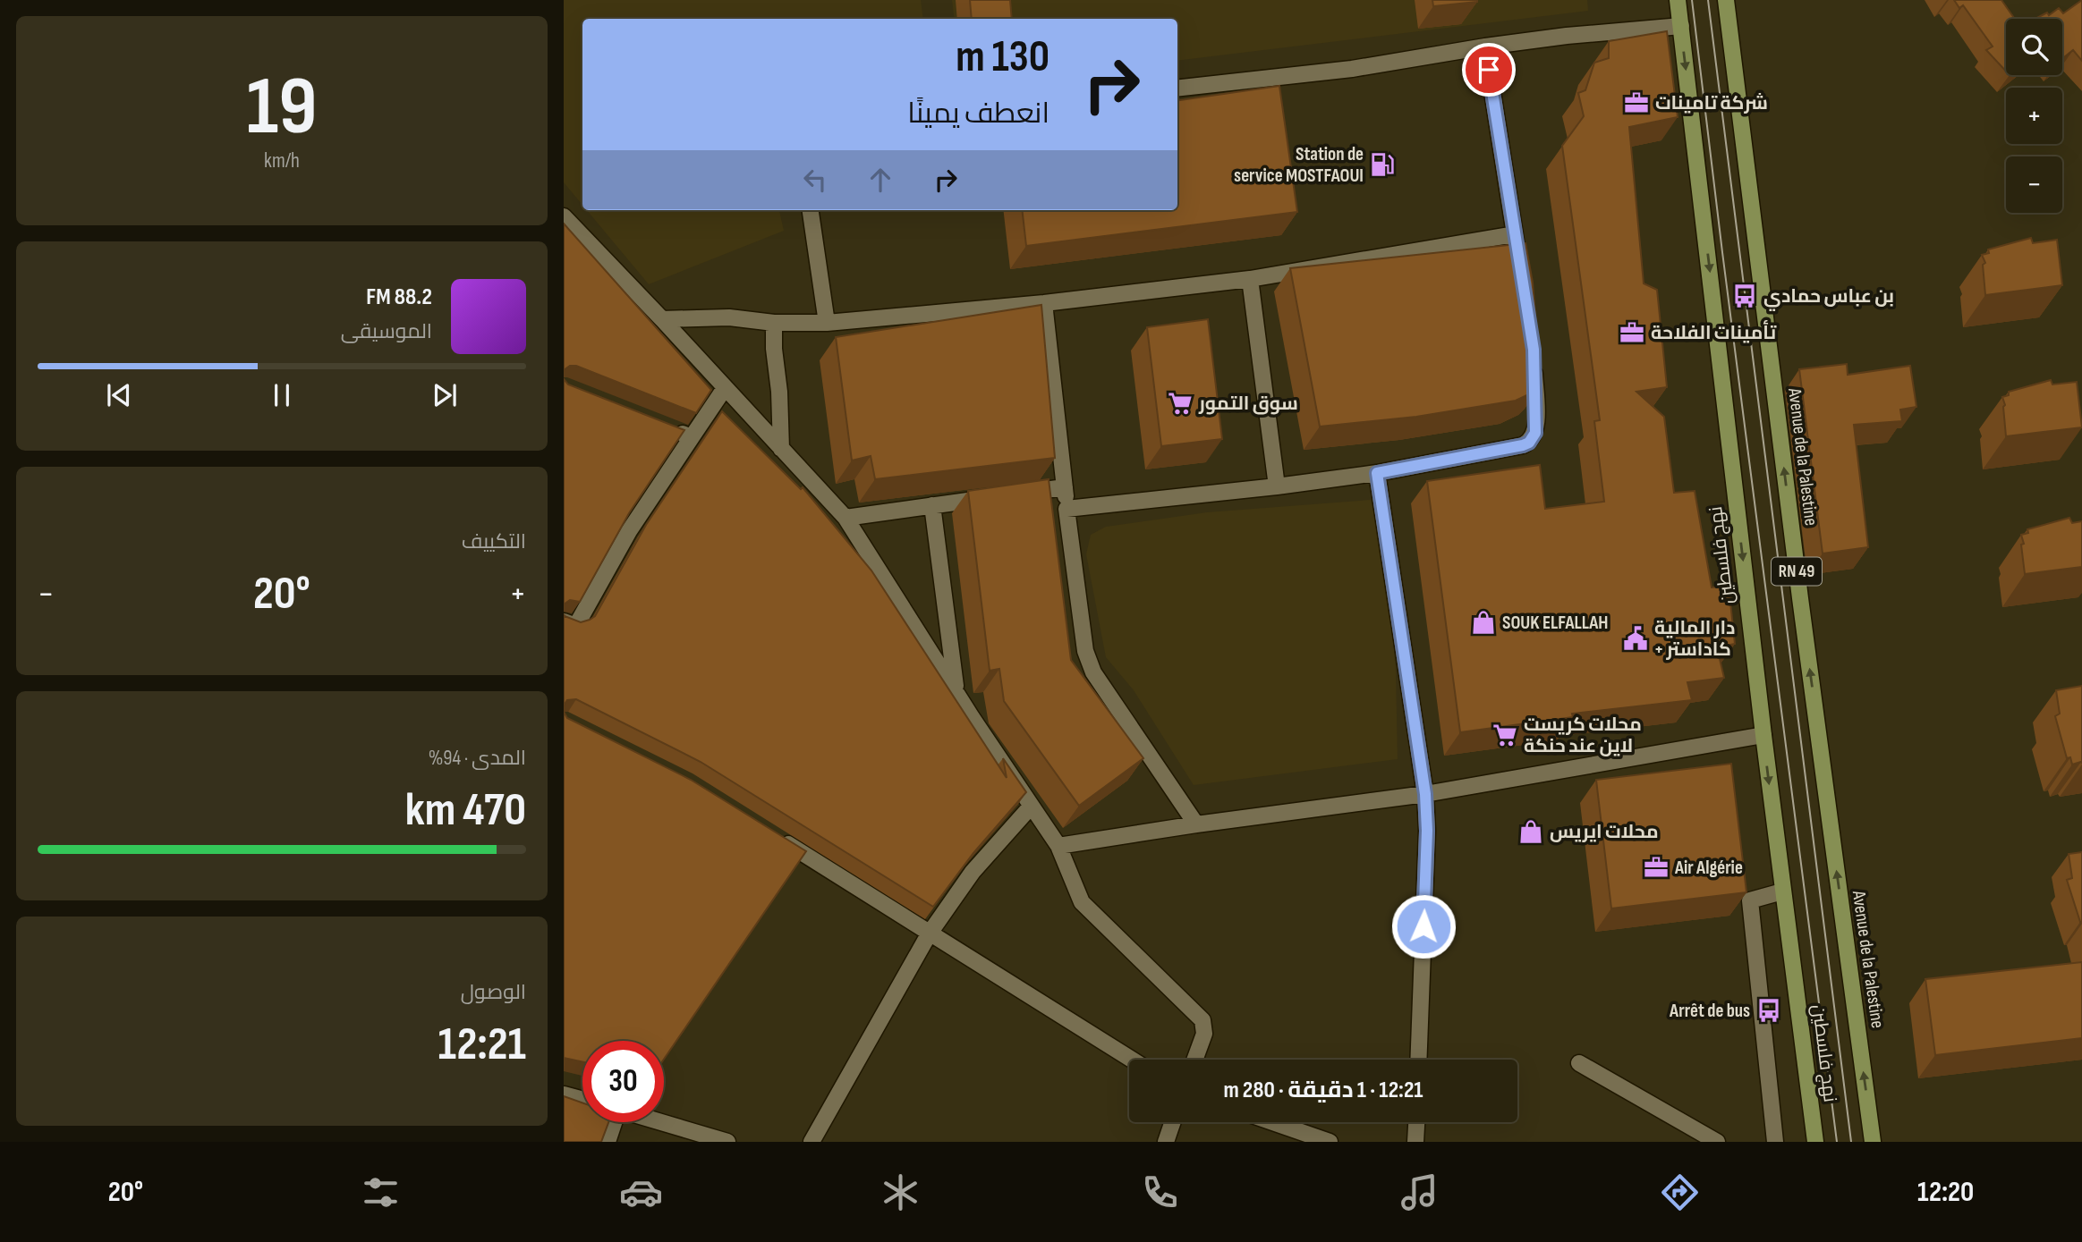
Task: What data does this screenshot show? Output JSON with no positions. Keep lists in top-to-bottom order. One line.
{"streets":{"main road":["Avenue de la Palestine","نهج فلسطين","RN 49"]},"one_way":["Avenue de la Palestine","نهج فلسطين"],"places":{"office":["شركة تامينات","تأمينات الفلاحة","Air Algérie"],"fuel station":["Station de service MOSTFAOUI"],"bus stop":["بن عباس حمادي","Arrêt de bus"],"supermarket":["سوق التمور","محلات كريست لاين عند حنكة"],"shop":["SOUK ELFALLAH","محلات ايريس"],"public building":["دار المالية + كاداستر"]},"page":{"tile":[["19","km/h"],"التكييف",["المدى · 94%","470 km"],["الوصول","12:21"]],"map_buttons":["+","−"],"turn":["130 m","انعطف يمينًا"],"song":["88.2 FM","الموسيقى"],"heat":["−","20°","+"],"limit":"30","trip":"12:21 · 1 دقيقة · 280 m","tabs":["12:20","20°"]}}
